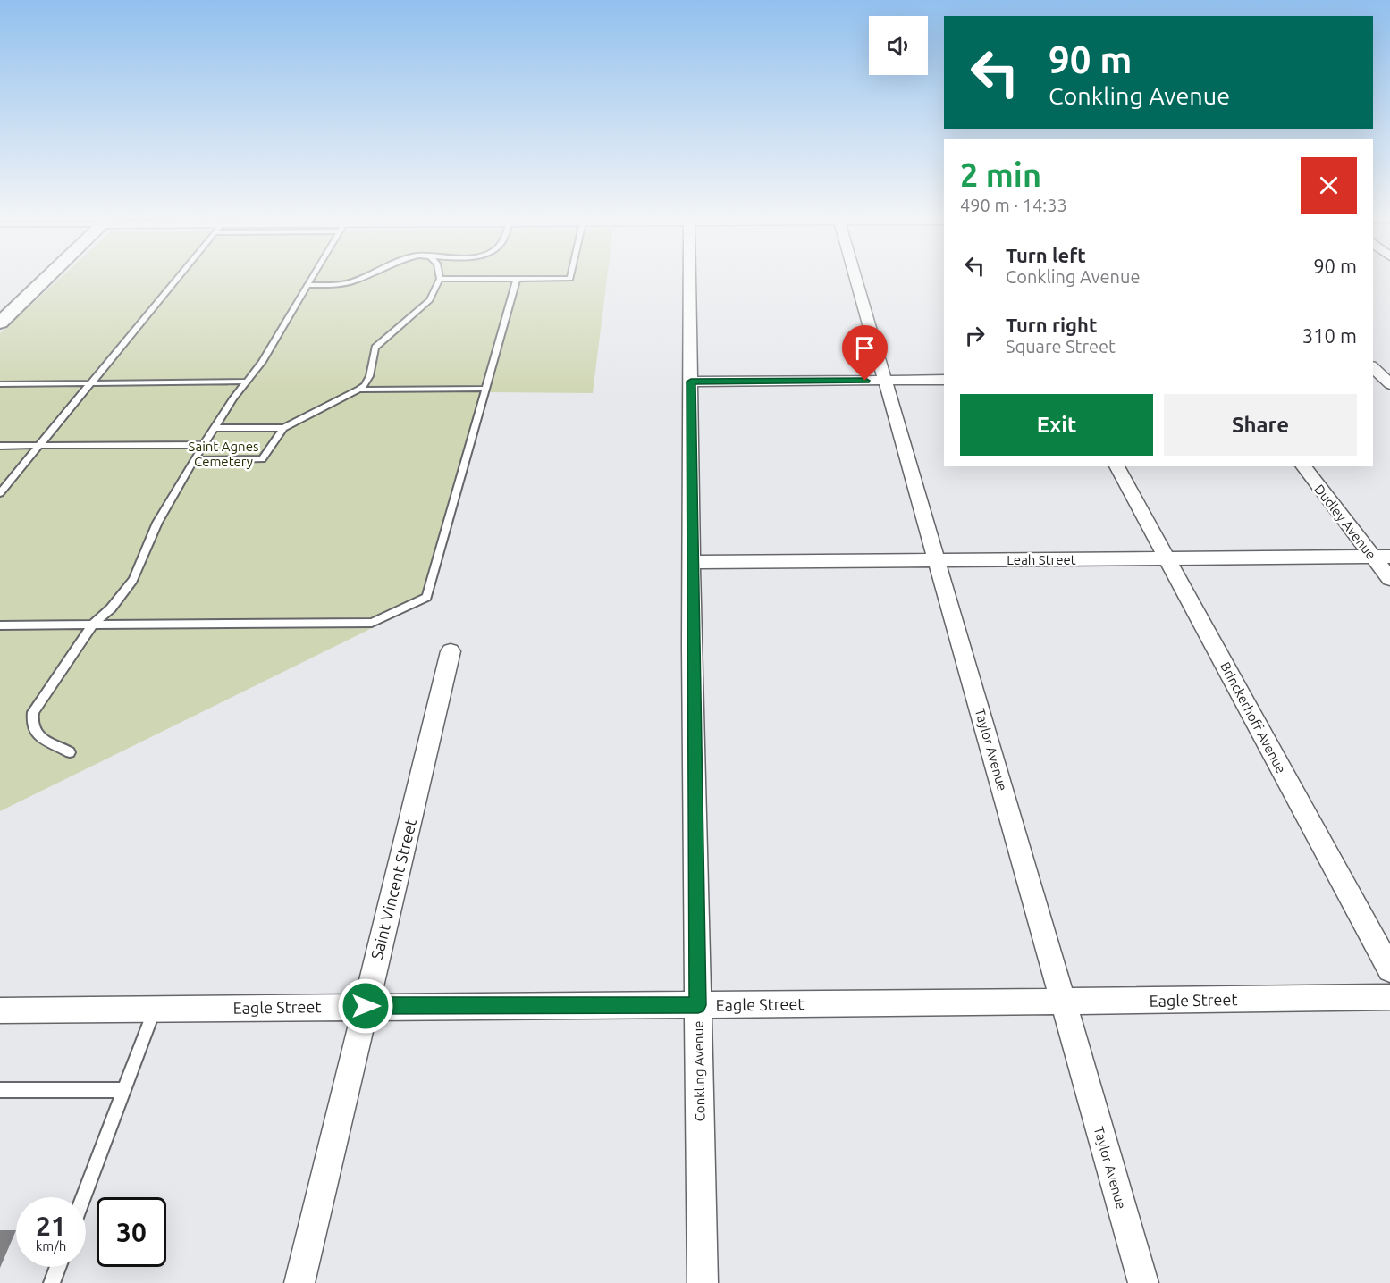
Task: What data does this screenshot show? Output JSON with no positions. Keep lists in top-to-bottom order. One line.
{"streets":{"street":["Dudley Avenue","Leah Street","Brinckerhoff Avenue","Taylor Avenue","Saint Vincent Street","Eagle Street","Conkling Avenue"]},"crossings":[["Dudley Avenue","Leah Street"],["Leah Street","Brinckerhoff Avenue"],["Leah Street","Taylor Avenue"],["Leah Street","Conkling Avenue"],["Taylor Avenue","Eagle Street"],["Saint Vincent Street","Eagle Street"],["Eagle Street","Conkling Avenue"]],"parks":["Saint Agnes Cemetery"],"page":{"turn":["90 m","Conkling Avenue"],"heading":["2 min","490 m · 14:33"],"list":[{"name":"Turn left","note":"Conkling Avenue","value":"90 m"},{"name":"Turn right","note":"Square Street","value":"310 m"}],"buttons":["Exit","Share"],"speed":"21 km/h","limit":"30"}}
